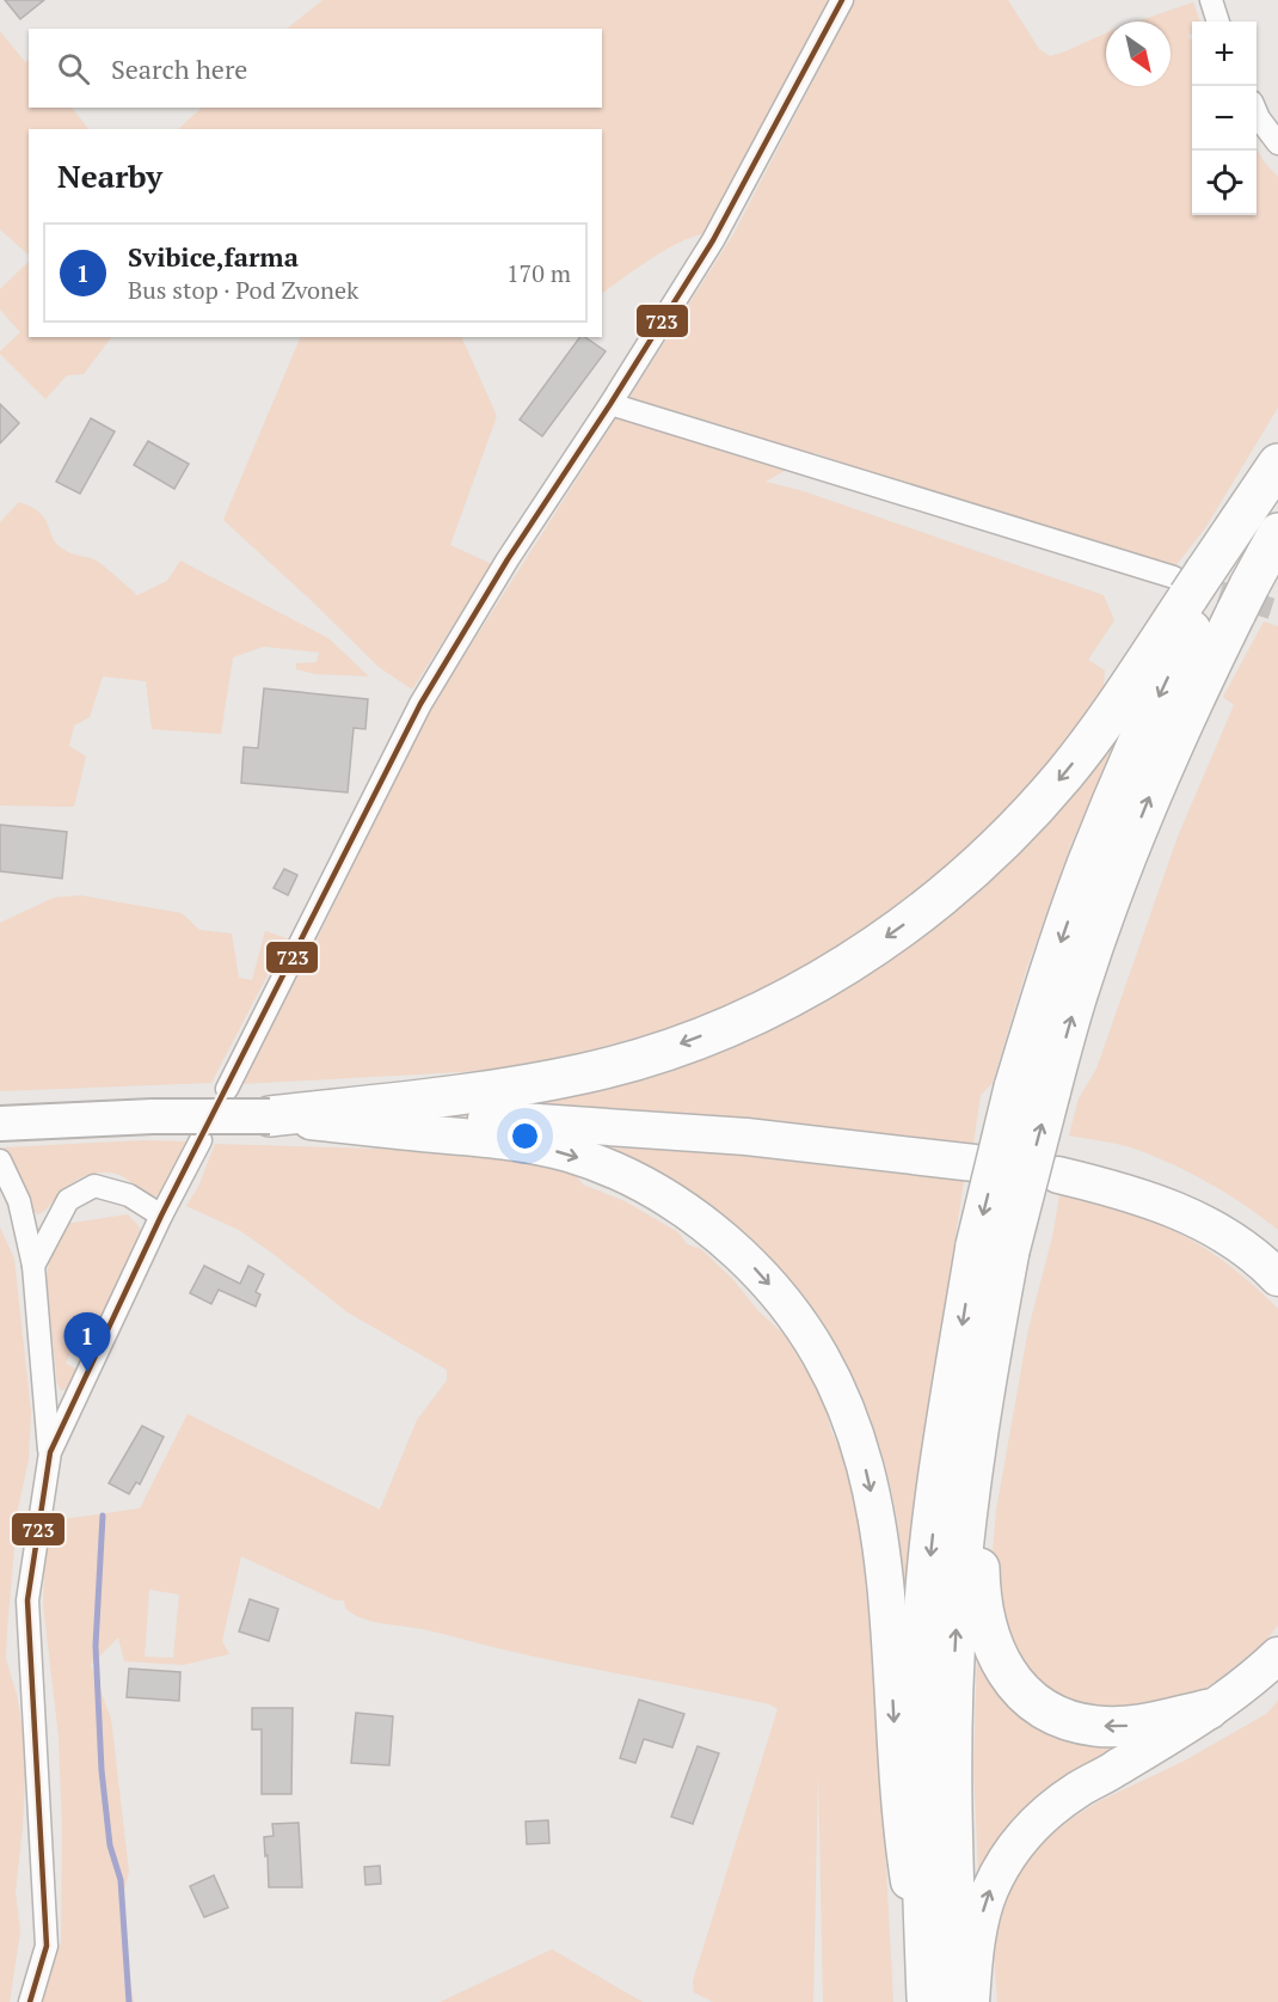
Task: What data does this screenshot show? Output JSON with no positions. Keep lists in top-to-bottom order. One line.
{"lines":["transit line 723"],"north":"bottom right","page":{"map_buttons":["+","−"],"search":"Search here","heading":"Nearby","list":[{"mark":"1","name":"Svibice,farma","note":"Bus stop · Pod Zvonek","value":"170 m"}],"pins":"1"}}
